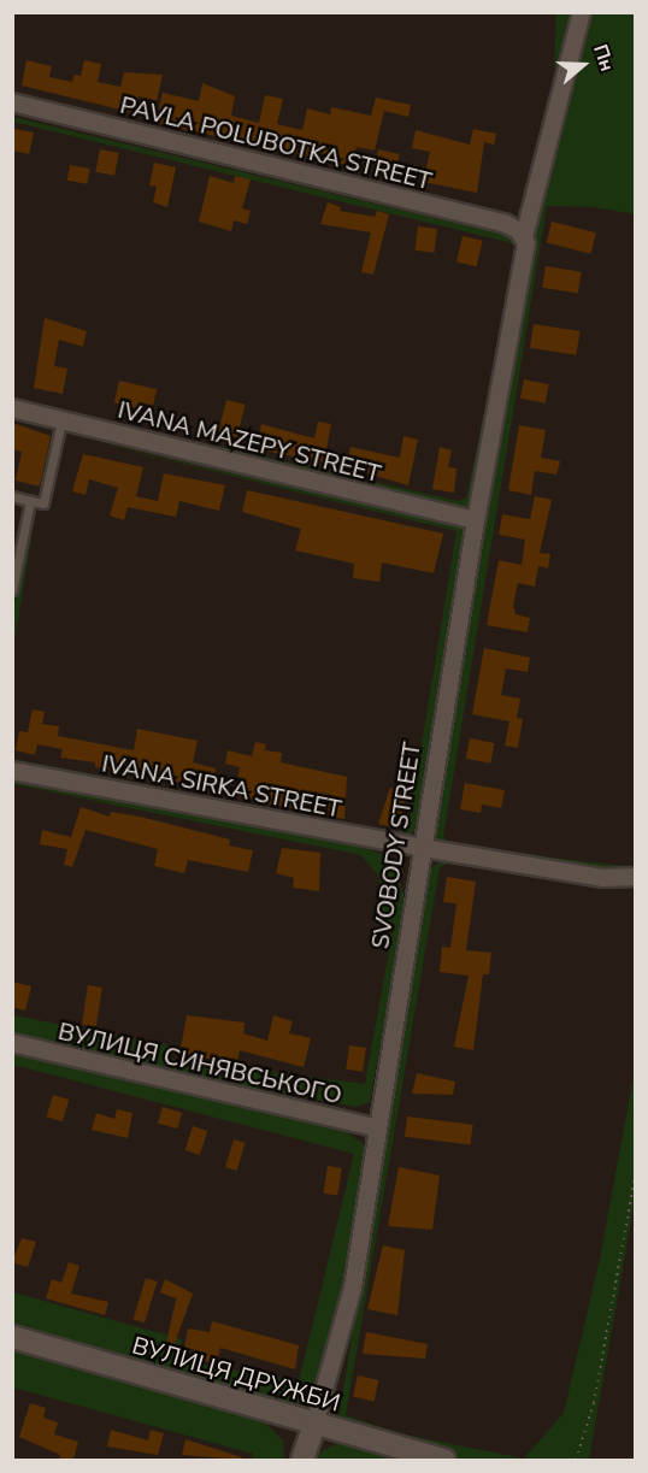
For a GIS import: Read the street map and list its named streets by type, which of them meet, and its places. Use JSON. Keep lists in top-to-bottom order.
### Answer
{
  "streets": {
    "street": [
      "PAVLA POLUBOTKA STREET",
      "IVANA MAZEPY STREET",
      "IVANA SIRKA STREET",
      "SVOBODY STREET",
      "ВУЛИЦЯ СИНЯВСЬКОГО",
      "ВУЛИЦЯ ДРУЖБИ"
    ]
  },
  "crossings": [
    ["PAVLA POLUBOTKA STREET", "SVOBODY STREET"],
    ["IVANA MAZEPY STREET", "SVOBODY STREET"],
    ["IVANA SIRKA STREET", "SVOBODY STREET"],
    ["SVOBODY STREET", "ВУЛИЦЯ СИНЯВСЬКОГО"],
    ["SVOBODY STREET", "ВУЛИЦЯ ДРУЖБИ"]
  ],
  "north": "right"
}
